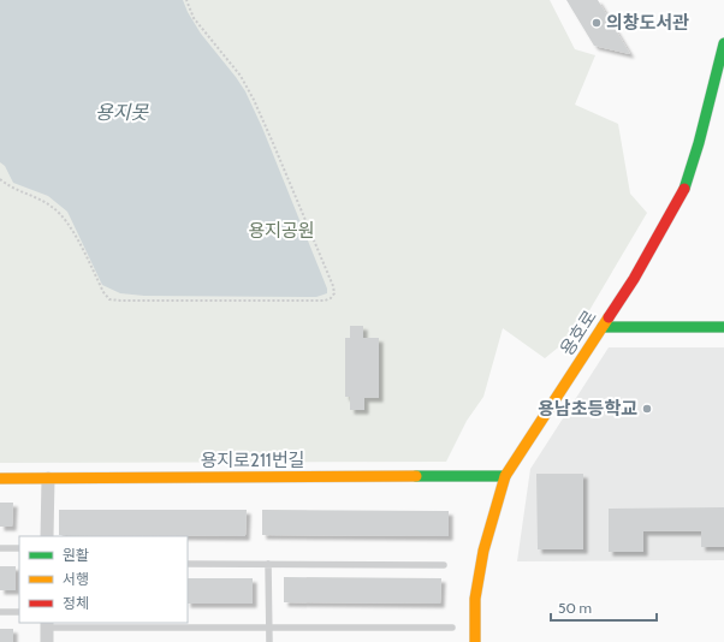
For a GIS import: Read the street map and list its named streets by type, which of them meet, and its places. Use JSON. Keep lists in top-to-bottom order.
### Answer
{
  "streets": {
    "street": ["용호로", "용지로211번길"]
  },
  "crossings": [
    ["용호로", "용지로211번길"]
  ],
  "water": ["용지못"],
  "parks": ["용지공원"],
  "places": ["의창도서관", "용남초등학교"],
  "legend": ["원활", "서행", "정체"],
  "scale_bar": "50 m"
}
